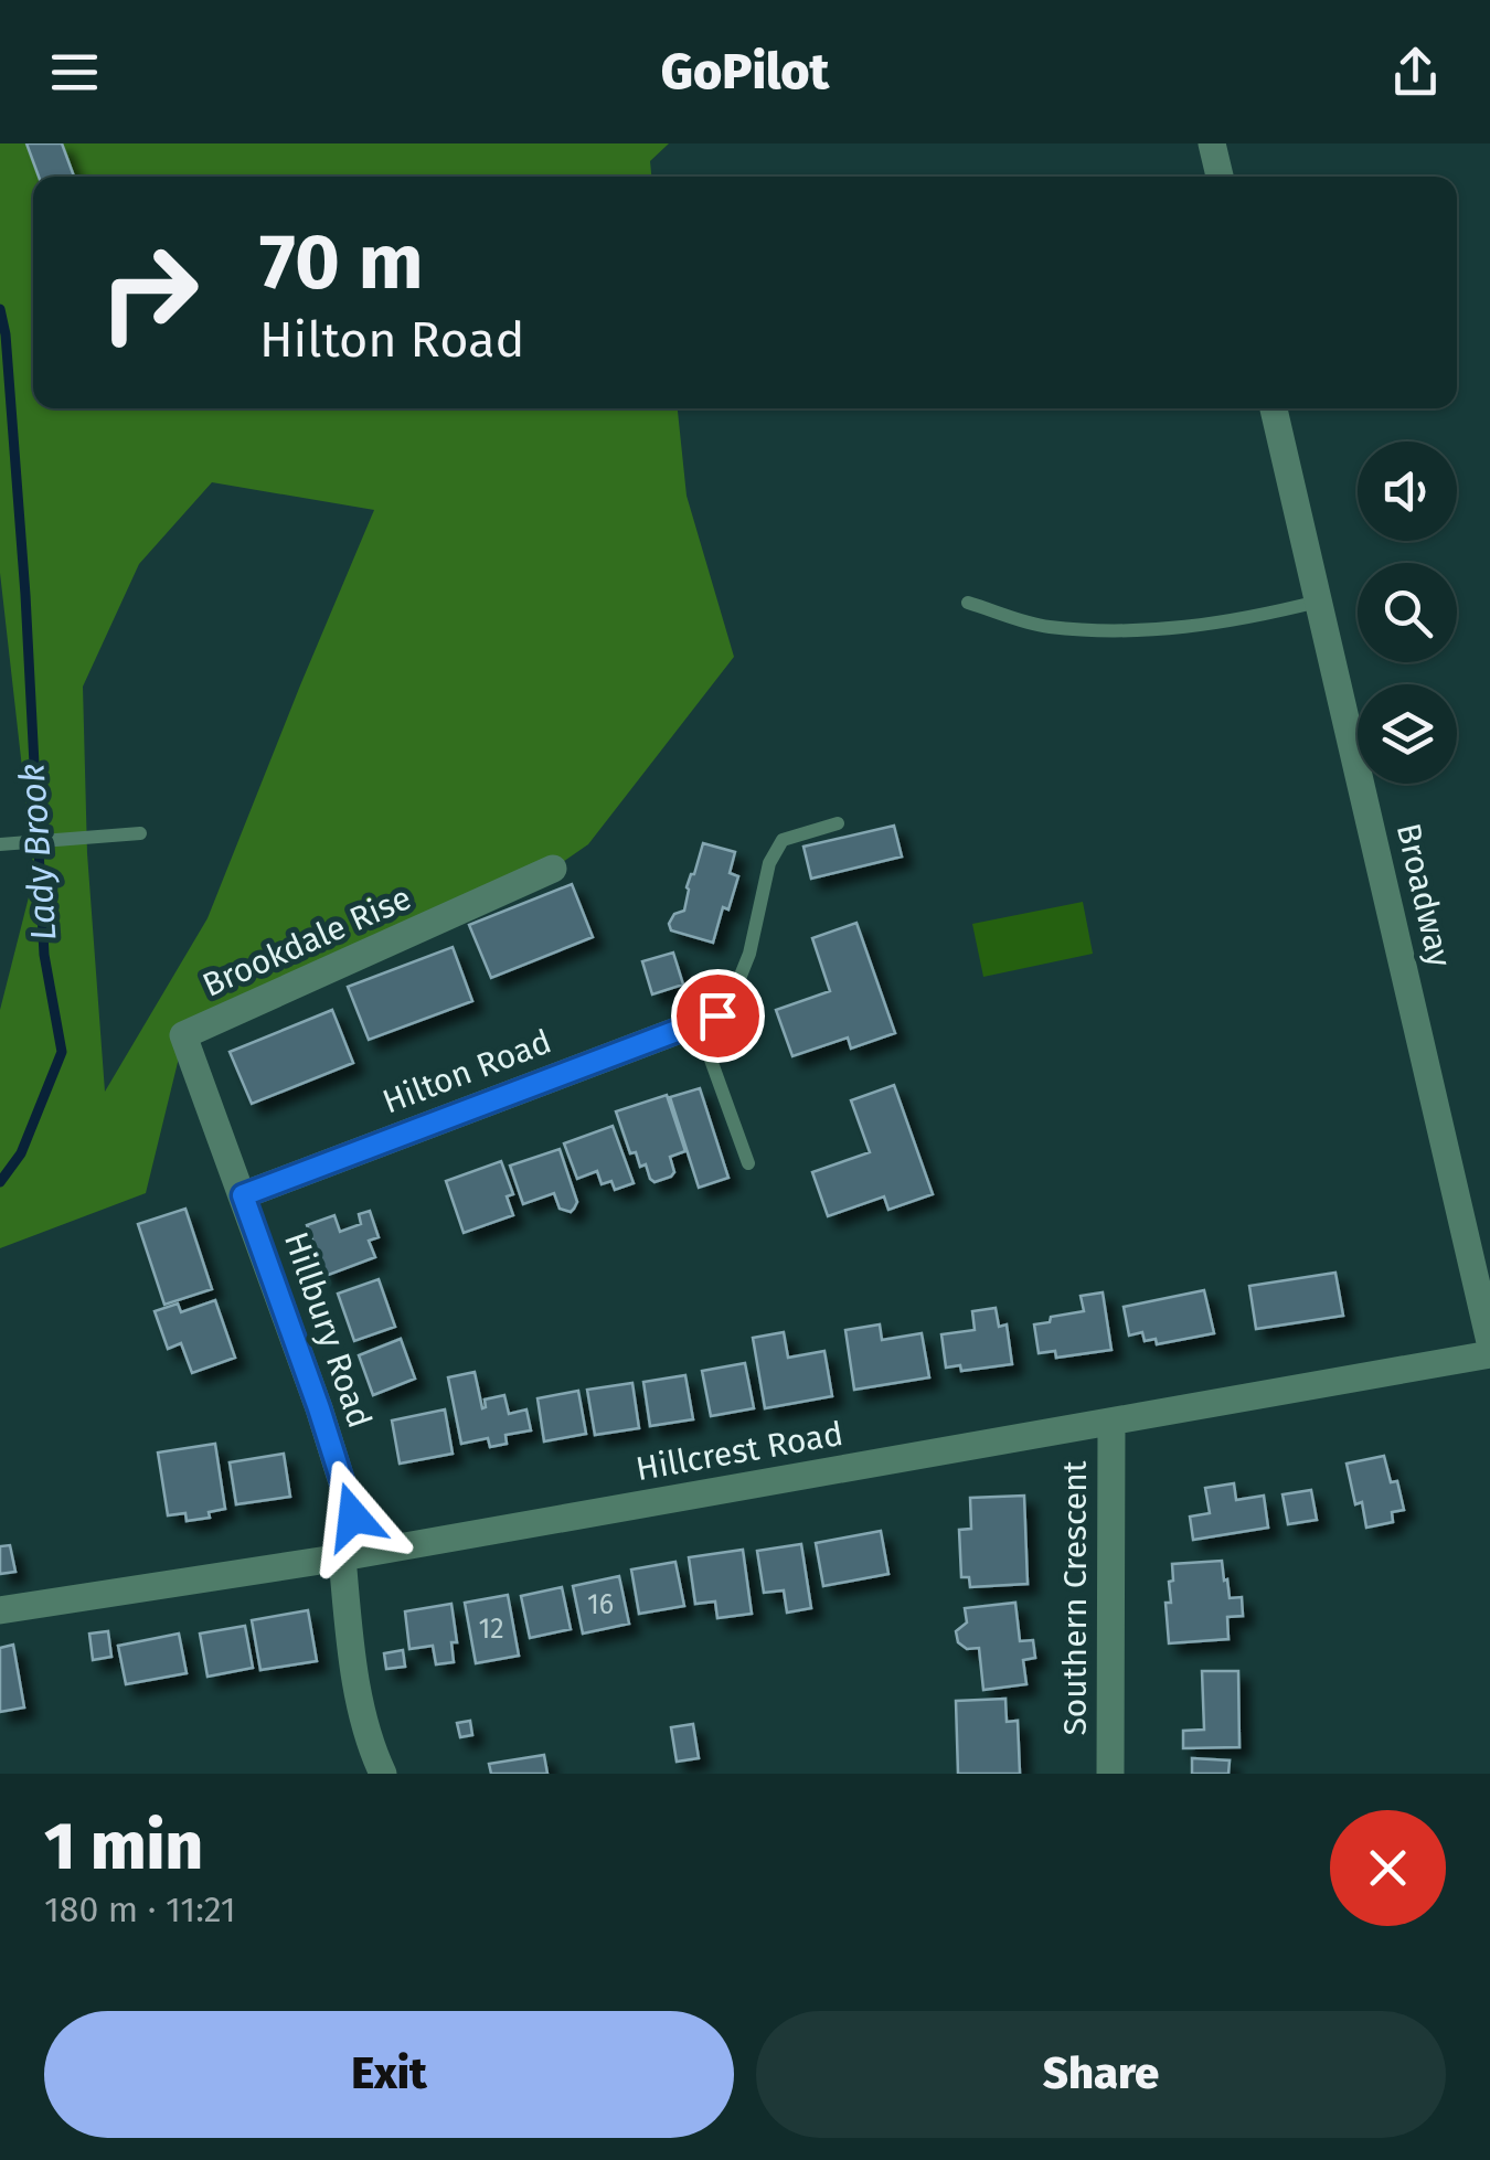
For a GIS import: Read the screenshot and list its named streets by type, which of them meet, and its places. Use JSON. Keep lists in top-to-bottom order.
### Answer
{
  "streets": {
    "street": [
      "Broadway",
      "Brookdale Rise",
      "Hilton Road",
      "Hillbury Road",
      "Hillcrest Road",
      "Southern Crescent"
    ]
  },
  "crossings": [
    ["Brookdale Rise", "Hilton Road"],
    ["Brookdale Rise", "Hillbury Road"],
    ["Hilton Road", "Hillbury Road"],
    ["Hillbury Road", "Hillcrest Road"],
    ["Hillcrest Road", "Southern Crescent"]
  ],
  "water": ["Lady Brook"],
  "house_numbers": ["16", "12"],
  "page": {
    "header": "GoPilot",
    "turn": ["70 m", "Hilton Road"],
    "heading": ["1 min", "180 m · 11:21"],
    "buttons": ["Exit", "Share"]
  }
}
